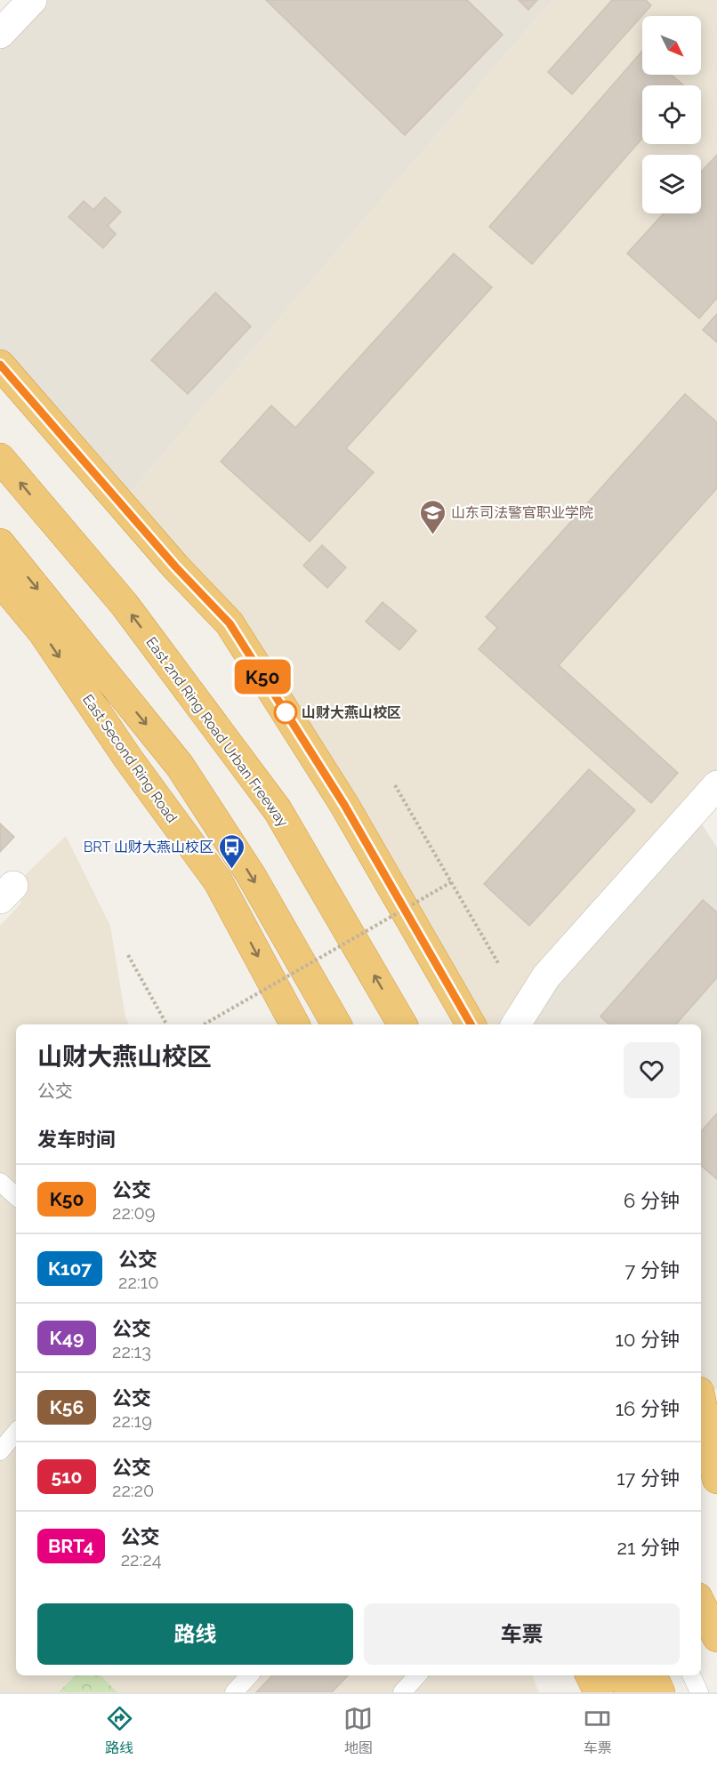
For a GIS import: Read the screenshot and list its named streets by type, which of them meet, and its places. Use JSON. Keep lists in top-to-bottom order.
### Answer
{
  "streets": {
    "highway": ["East 2nd Ring Road Urban Freeway", "East Second Ring Road"]
  },
  "places": {
    "school or university": ["山东司法警官职业学院"],
    "other": ["山财大燕山校区"],
    "bus stop": ["BRT 山财大燕山校区"]
  },
  "lines": ["bus line K50"],
  "north": "bottom right",
  "page": {
    "on_map": "K50",
    "heading": [
      ["山财大燕山校区", "公交"],
      "发车时间"
    ],
    "list": [
      {
        "mark": "K50",
        "name": "公交",
        "note": "22:09",
        "value": "6 分钟"
      },
      {
        "mark": "K107",
        "name": "公交",
        "note": "22:10",
        "value": "7 分钟"
      },
      {
        "mark": "K49",
        "name": "公交",
        "note": "22:13",
        "value": "10 分钟"
      },
      {
        "mark": "K56",
        "name": "公交",
        "note": "22:19",
        "value": "16 分钟"
      },
      {
        "mark": "510",
        "name": "公交",
        "note": "22:20",
        "value": "17 分钟"
      },
      {
        "mark": "BRT4",
        "name": "公交",
        "note": "22:24",
        "value": "21 分钟"
      }
    ],
    "buttons": ["路线", "车票"],
    "tabs": ["路线", "地图", "车票"]
  }
}
